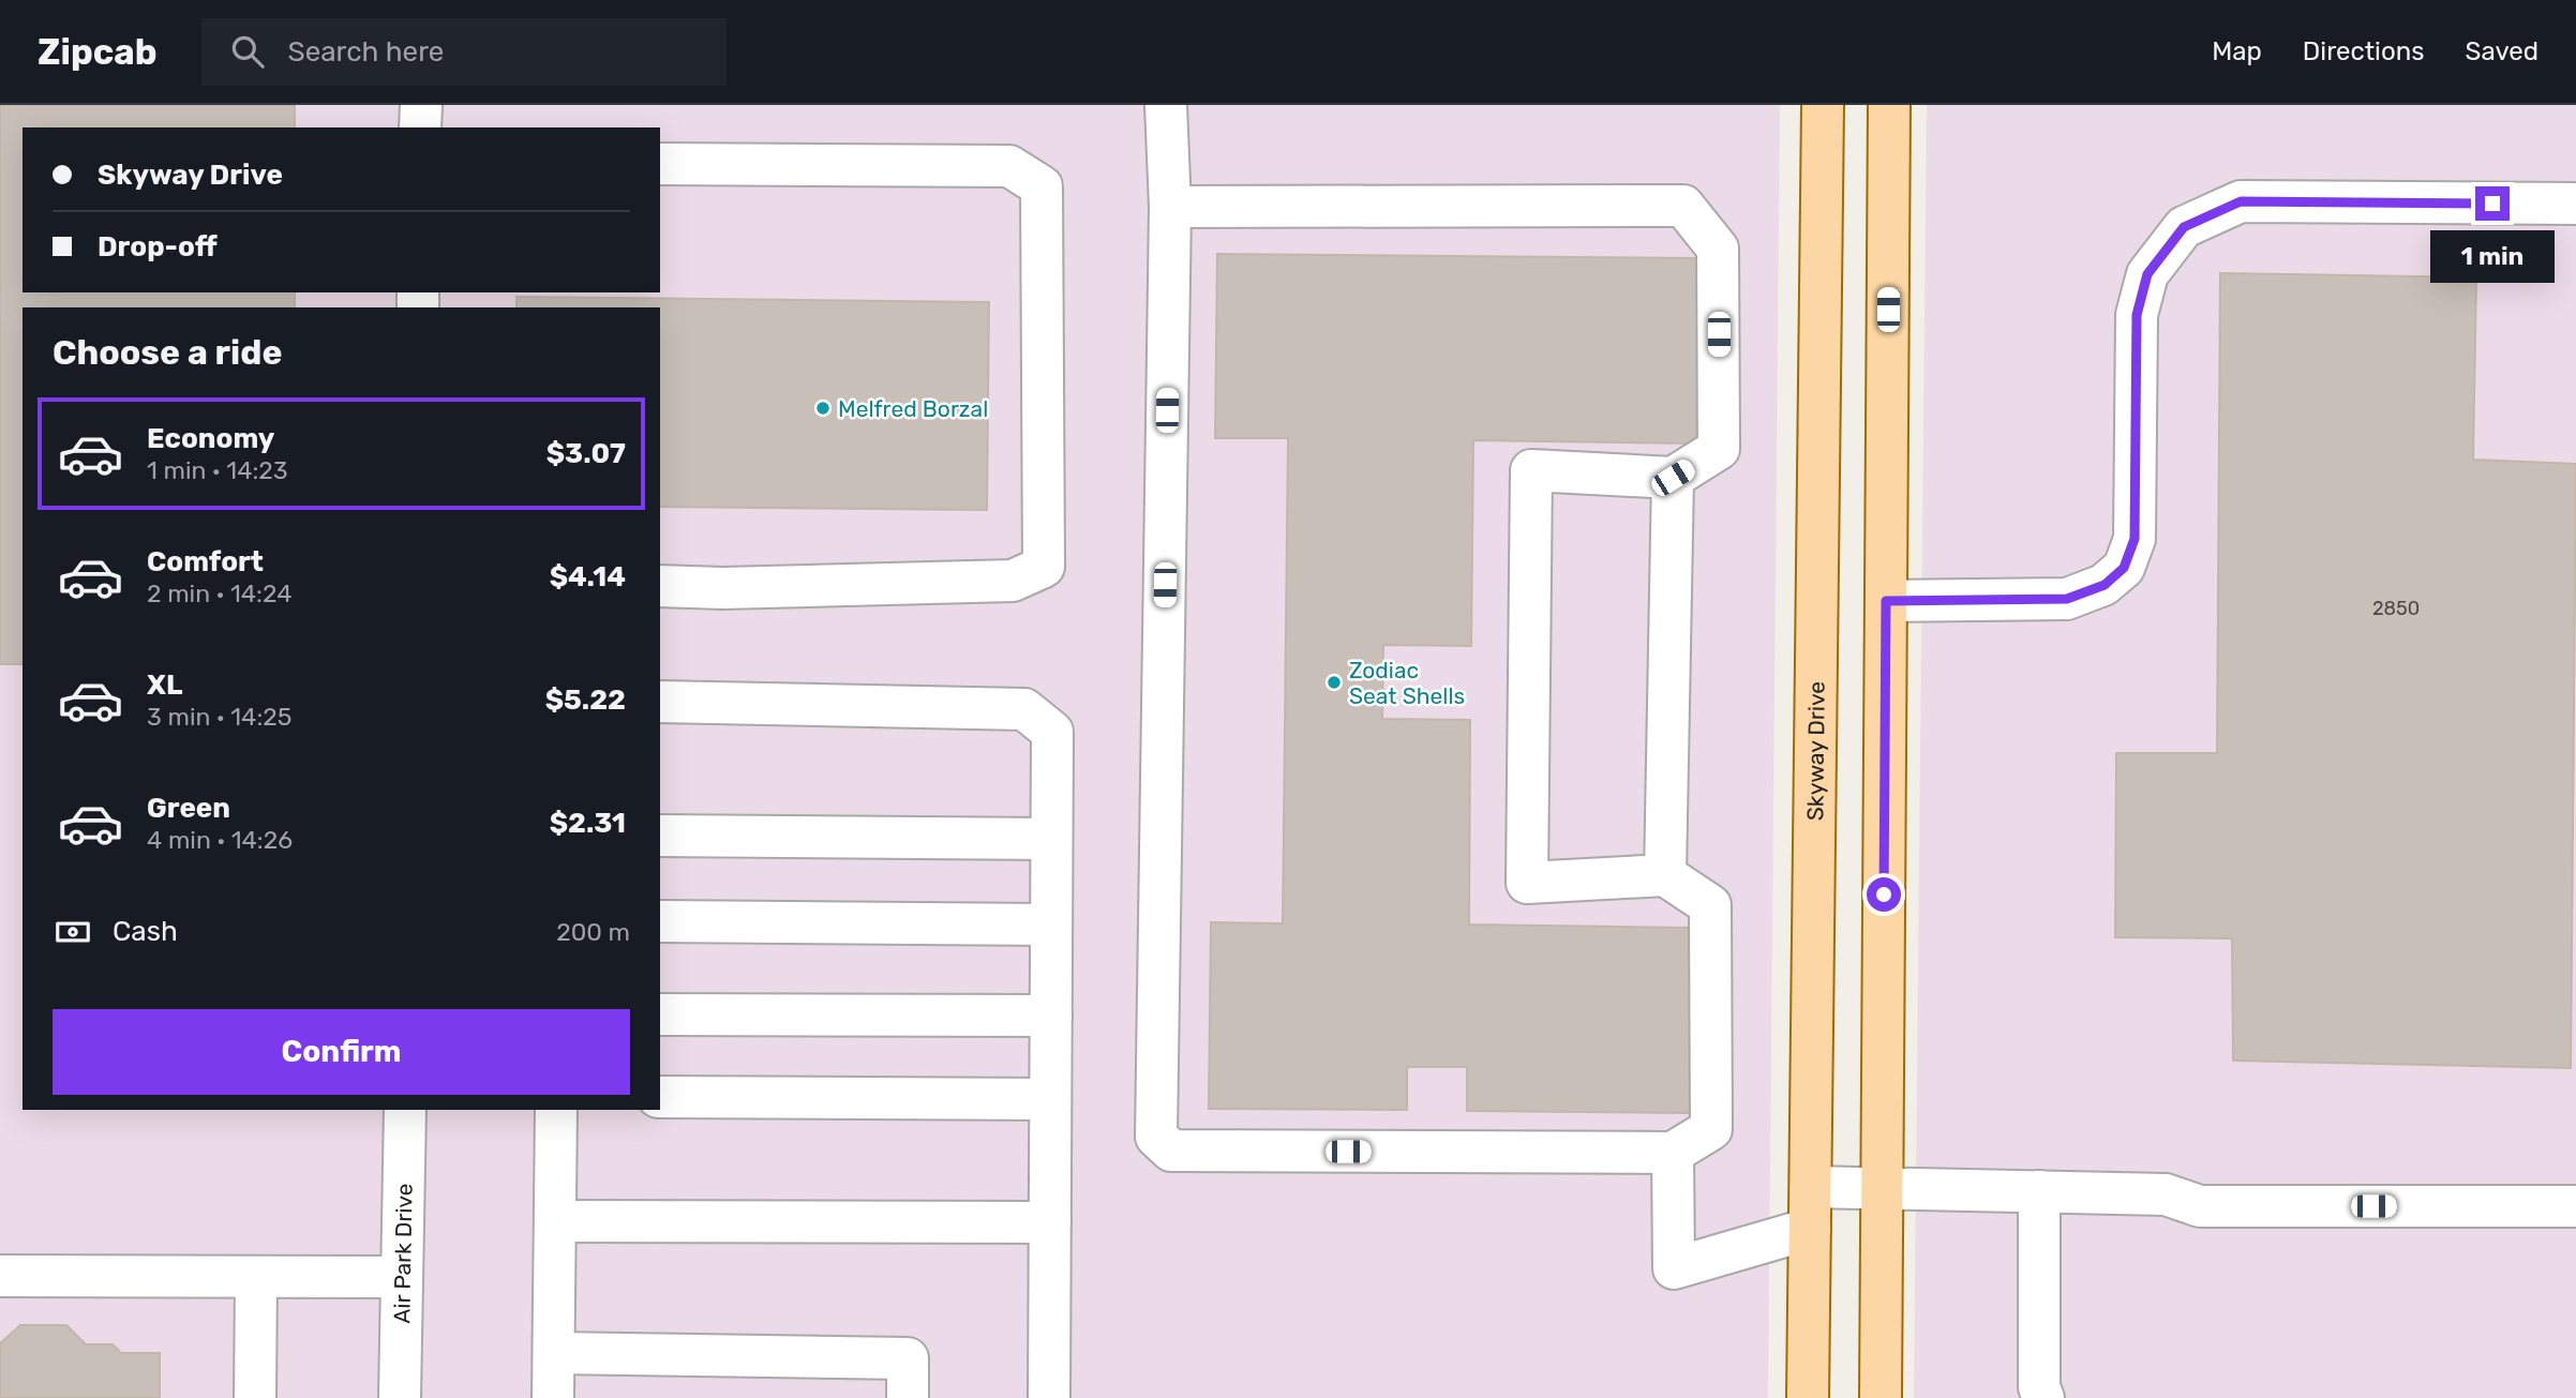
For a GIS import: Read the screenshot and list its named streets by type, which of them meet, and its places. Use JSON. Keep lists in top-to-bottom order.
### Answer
{
  "streets": {
    "main road": ["Skyway Drive"],
    "street": ["Air Park Drive"]
  },
  "places": ["Melfred Borzal", "Zodiac Seat Shells"],
  "house_numbers": ["2850"],
  "page": {
    "header": "Zipcab",
    "search": "Search here",
    "nav": ["Map", "Directions", "Saved"],
    "banner": ["Skyway Drive", "Drop-off"],
    "bubble": "1 min",
    "heading": "Choose a ride",
    "list": [
      {
        "name": "Economy",
        "note": "1 min · 14:23",
        "value": "$3.07"
      },
      {
        "name": "Comfort",
        "note": "2 min · 14:24",
        "value": "$4.14"
      },
      {
        "name": "XL",
        "note": "3 min · 14:25",
        "value": "$5.22"
      },
      {
        "name": "Green",
        "note": "4 min · 14:26",
        "value": "$2.31"
      }
    ],
    "pay": ["Cash", "200 m"],
    "buttons": "Confirm"
  }
}
